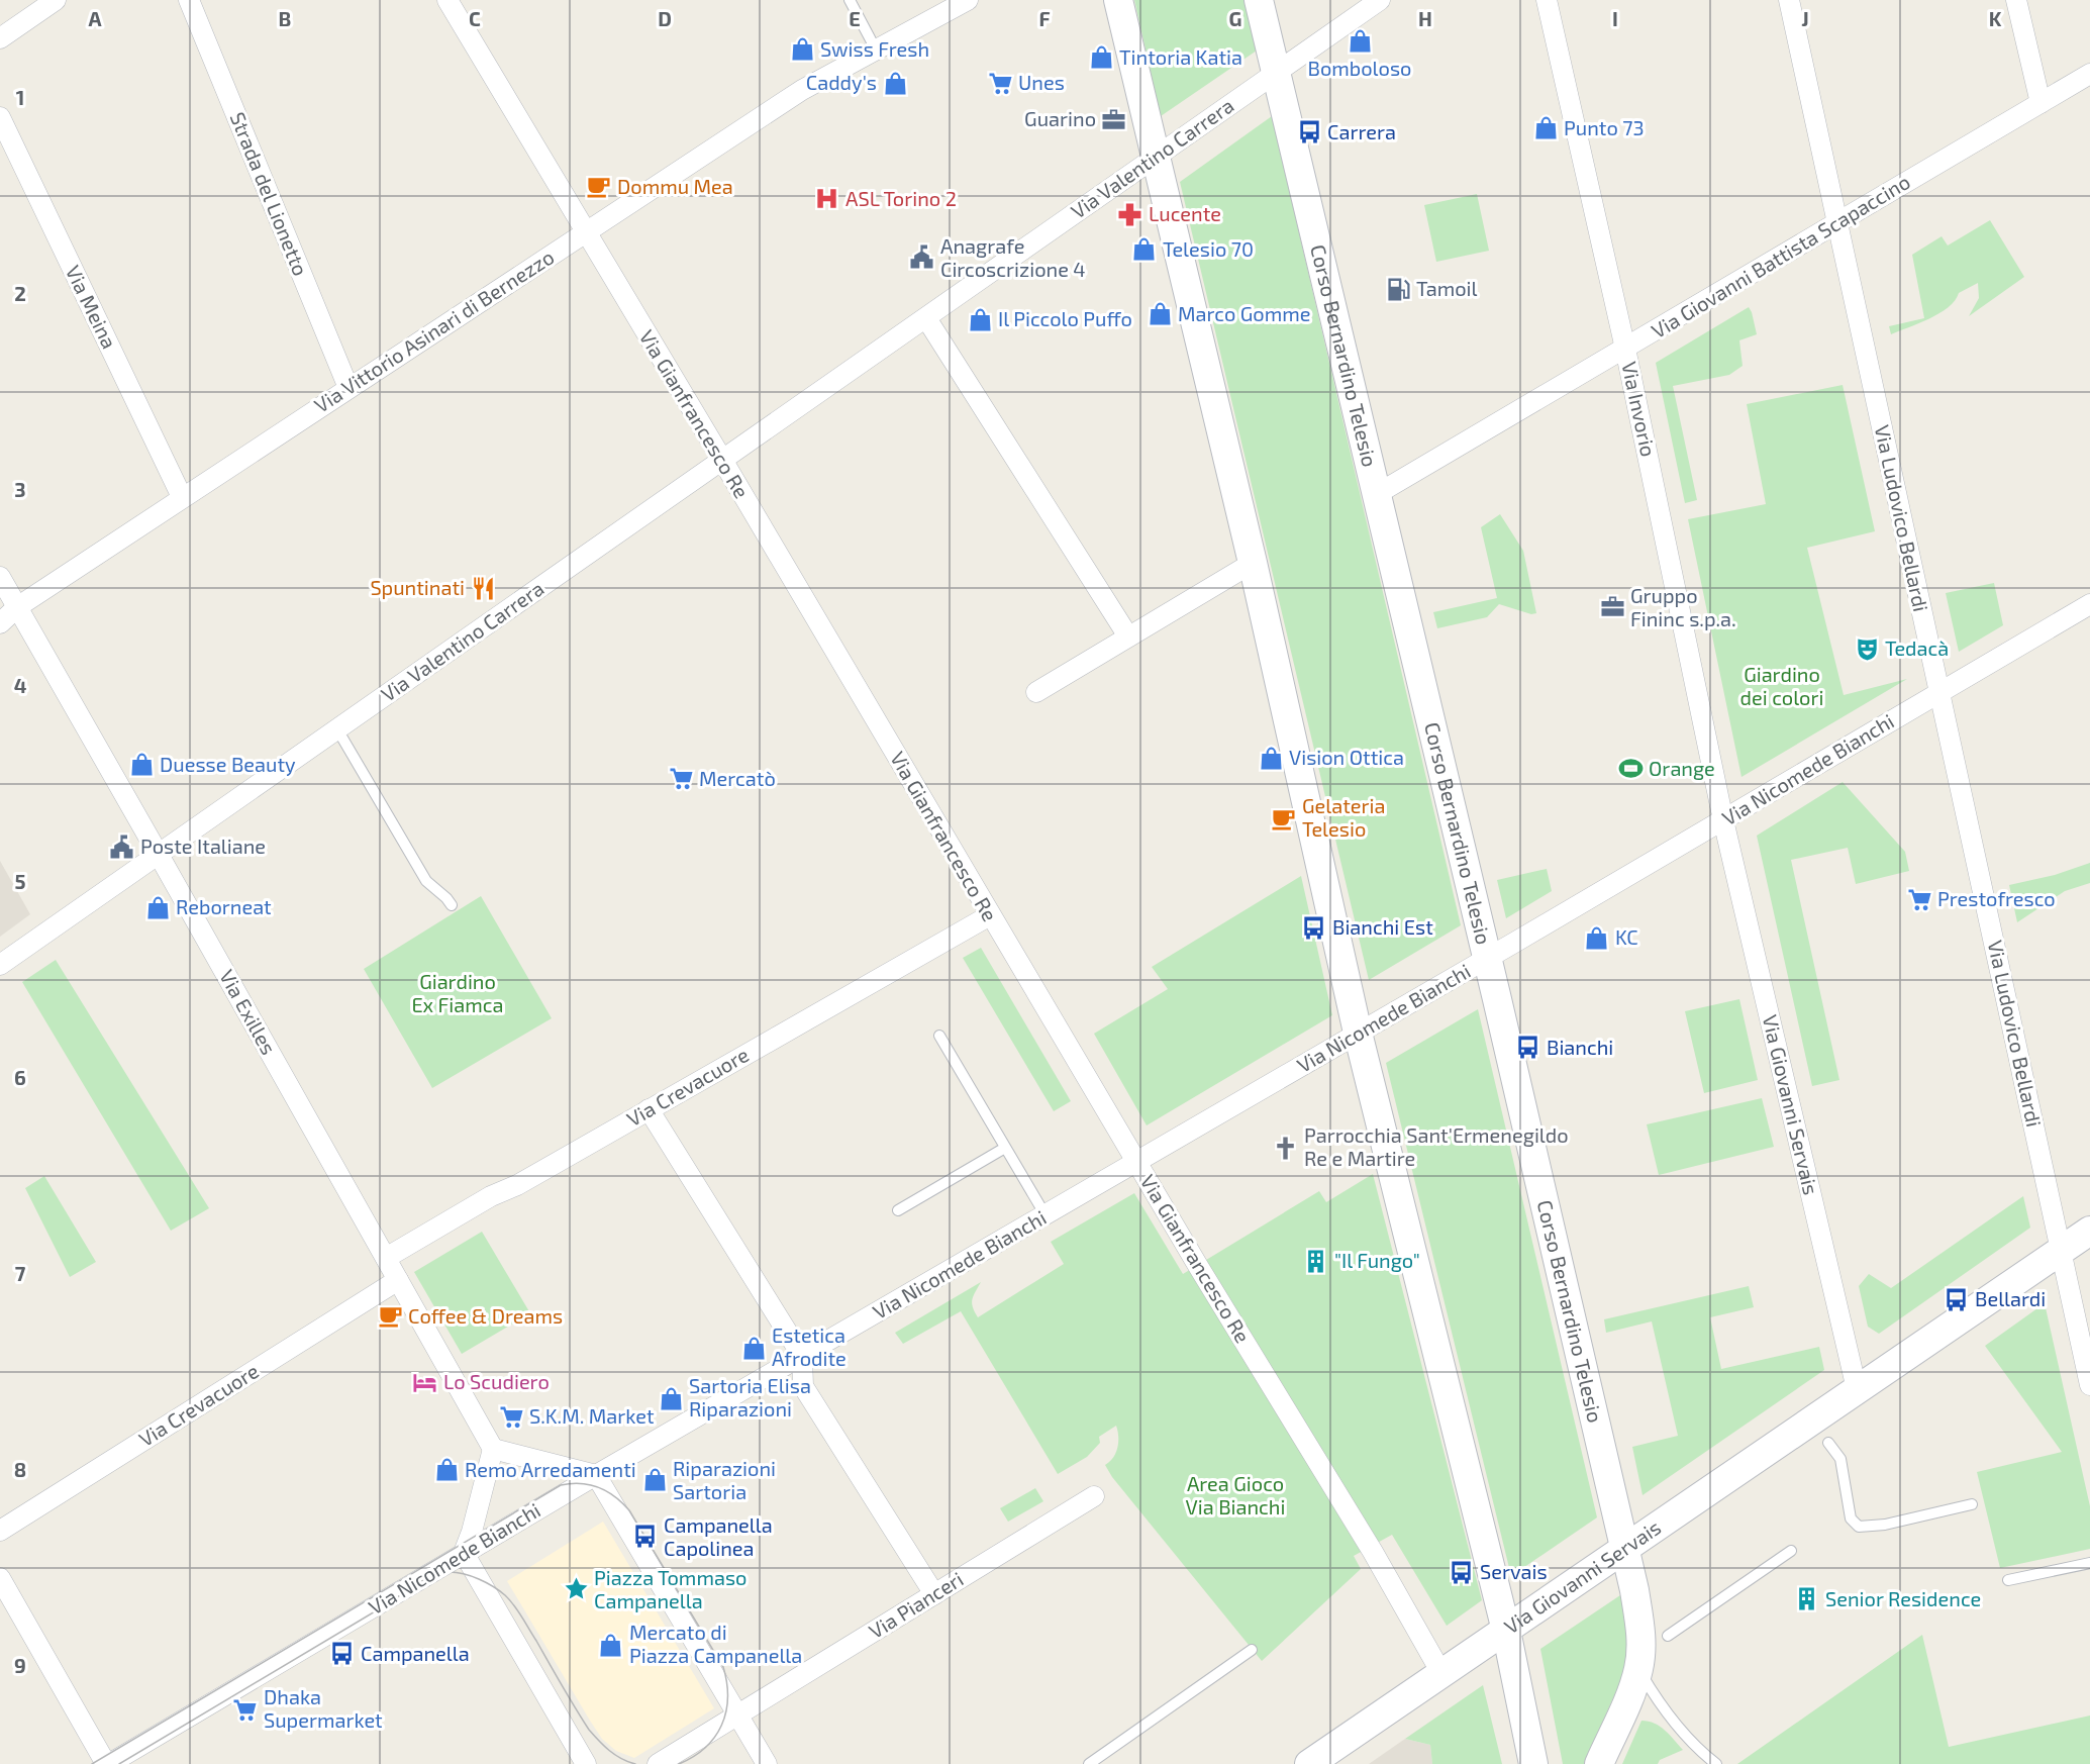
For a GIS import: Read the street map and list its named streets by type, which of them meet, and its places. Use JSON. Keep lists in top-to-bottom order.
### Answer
{
  "streets": {
    "street": [
      "Via Valentino Carrera",
      "Strada del Lionetto",
      "Via Giovanni Battista Scapaccino",
      "Via Meina",
      "Via Vittorio Asinari di Bernezzo",
      "Corso Bernardino Telesio",
      "Via Invorio",
      "Via Gianfrancesco Re",
      "Via Ludovico Bellardi",
      "Via Nicomede Bianchi",
      "Via Exilles",
      "Via Crevacuore",
      "Via Giovanni Servais",
      "Via Pianceri"
    ]
  },
  "crossings": [
    ["Via Valentino Carrera", "Corso Bernardino Telesio"],
    ["Via Valentino Carrera", "Via Gianfrancesco Re"],
    ["Via Valentino Carrera", "Via Exilles"],
    ["Strada del Lionetto", "Via Vittorio Asinari di Bernezzo"],
    ["Via Giovanni Battista Scapaccino", "Corso Bernardino Telesio"],
    ["Via Giovanni Battista Scapaccino", "Via Invorio"],
    ["Via Giovanni Battista Scapaccino", "Via Ludovico Bellardi"],
    ["Via Meina", "Via Vittorio Asinari di Bernezzo"],
    ["Via Vittorio Asinari di Bernezzo", "Via Gianfrancesco Re"],
    ["Via Vittorio Asinari di Bernezzo", "Via Exilles"],
    ["Corso Bernardino Telesio", "Via Nicomede Bianchi"],
    ["Corso Bernardino Telesio", "Via Giovanni Servais"],
    ["Via Invorio", "Via Nicomede Bianchi"],
    ["Via Invorio", "Via Giovanni Servais"],
    ["Via Gianfrancesco Re", "Via Nicomede Bianchi"],
    ["Via Gianfrancesco Re", "Via Crevacuore"],
    ["Via Gianfrancesco Re", "Via Giovanni Servais"],
    ["Via Ludovico Bellardi", "Via Nicomede Bianchi"],
    ["Via Ludovico Bellardi", "Via Giovanni Servais"],
    ["Via Nicomede Bianchi", "Via Giovanni Servais"],
    ["Via Exilles", "Via Crevacuore"]
  ],
  "parks": ["Giardino dei colori", "Giardino Ex Fiamca", "Area Gioco Via Bianchi"],
  "places": {
    "shop": [
      "Bomboloso",
      "Swiss Fresh",
      "Tintoria Katia",
      "Caddy's",
      "Punto 73",
      "Telesio 70",
      "Marco Gomme",
      "Il Piccolo Puffo",
      "Vision Ottica",
      "Duesse Beauty",
      "Reborneat",
      "KC",
      "Estetica Afrodite",
      "Sartoria Elisa Riparazioni",
      "Remo Arredamenti",
      "Riparazioni Sartoria",
      "Mercato di Piazza Campanella"
    ],
    "supermarket": [
      "Unes",
      "Mercatò",
      "Prestofresco",
      "S.K.M. Market",
      "Dhaka Supermarket"
    ],
    "office": ["Guarino", "Gruppo Fininc s.p.a."],
    "bus stop": [
      "Carrera",
      "Bianchi Est",
      "Bianchi",
      "Bellardi",
      "Campanella Capolinea",
      "Servais",
      "Campanella"
    ],
    "cafe": ["Dommu Mea", "Gelateria Telesio", "Coffee & Dreams"],
    "hospital": ["ASL Torino 2"],
    "pharmacy": ["Lucente"],
    "public building": ["Anagrafe Circoscrizione 4", "Poste Italiane"],
    "fuel station": ["Tamoil"],
    "restaurant": ["Spuntinati"],
    "theatre": ["Tedacà"],
    "sports": ["Orange"],
    "church": ["Parrocchia Sant'Ermenegildo Re e Martire"],
    "building": ["\"Il Fungo\"", "Senior Residence"],
    "hotel": ["Lo Scudiero"],
    "place": ["Piazza Tommaso Campanella"]
  },
  "grid": {
    "columns": [
      "A",
      "B",
      "C",
      "D",
      "E",
      "F",
      "G",
      "H",
      "I",
      "J",
      "K"
    ],
    "rows": [
      "1",
      "2",
      "3",
      "4",
      "5",
      "6",
      "7",
      "8",
      "9"
    ]
  }
}
